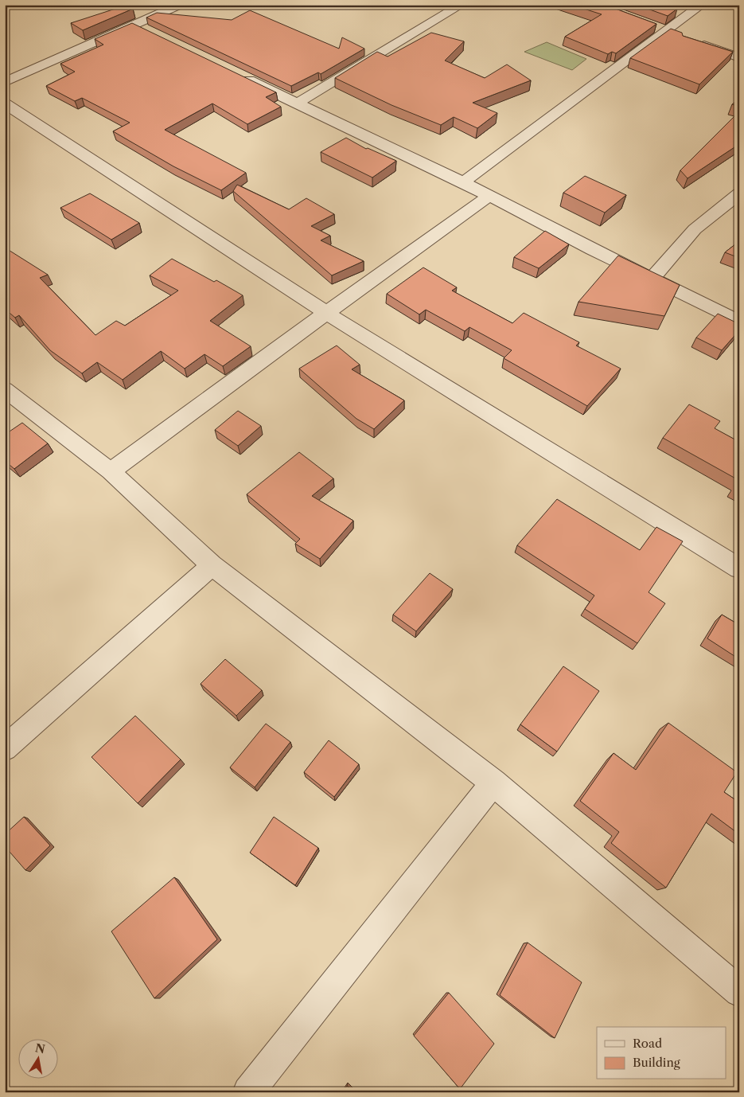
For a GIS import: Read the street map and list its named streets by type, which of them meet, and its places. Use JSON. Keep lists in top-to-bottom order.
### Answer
{
  "legend": ["Road", "Building"],
  "north": "top"
}
